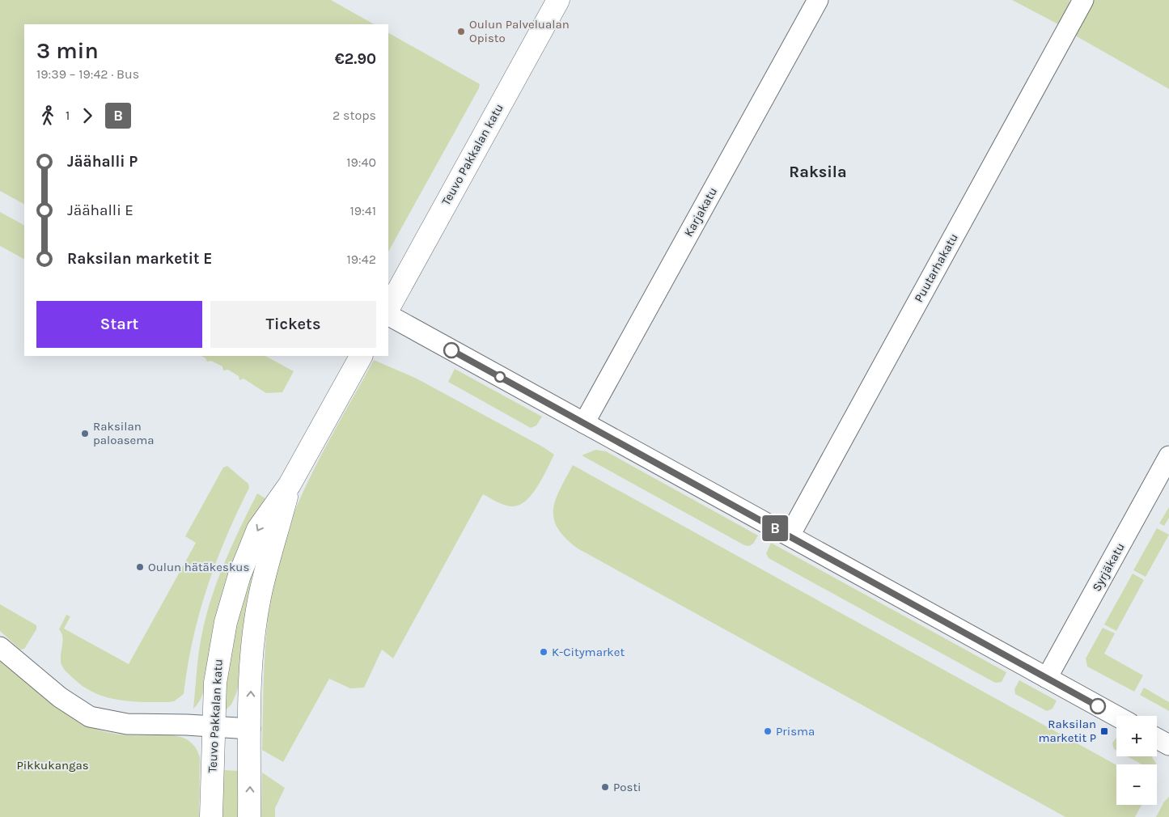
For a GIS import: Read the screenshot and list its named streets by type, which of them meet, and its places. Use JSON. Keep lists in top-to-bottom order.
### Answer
{
  "streets": {
    "street": [
      "Teuvo Pakkalan katu",
      "Karjakatu",
      "Puutarhakatu",
      "Syrjäkatu"
    ]
  },
  "districts": ["Raksila"],
  "parks": ["Pikkukangas"],
  "places": {
    "other": [
      "Oulun Palvelualan Opisto",
      "Raksilan paloasema",
      "Oulun hätäkeskus",
      "K-Citymarket",
      "Prisma",
      "Posti"
    ],
    "transit": ["Raksilan marketit P"]
  },
  "lines": ["bus line B"],
  "page": {
    "on_map": "B",
    "heading": ["3 min", "19:39 – 19:42 · Bus", "€2.90"],
    "legs": ["1", "B", "2 stops"],
    "list": [
      {
        "name": "Jäähalli P",
        "value": "19:40"
      },
      {
        "name": "Jäähalli E",
        "value": "19:41"
      },
      {
        "name": "Raksilan marketit E",
        "value": "19:42"
      }
    ],
    "buttons": ["Start", "Tickets"],
    "map_buttons": ["+", "−"]
  }
}
